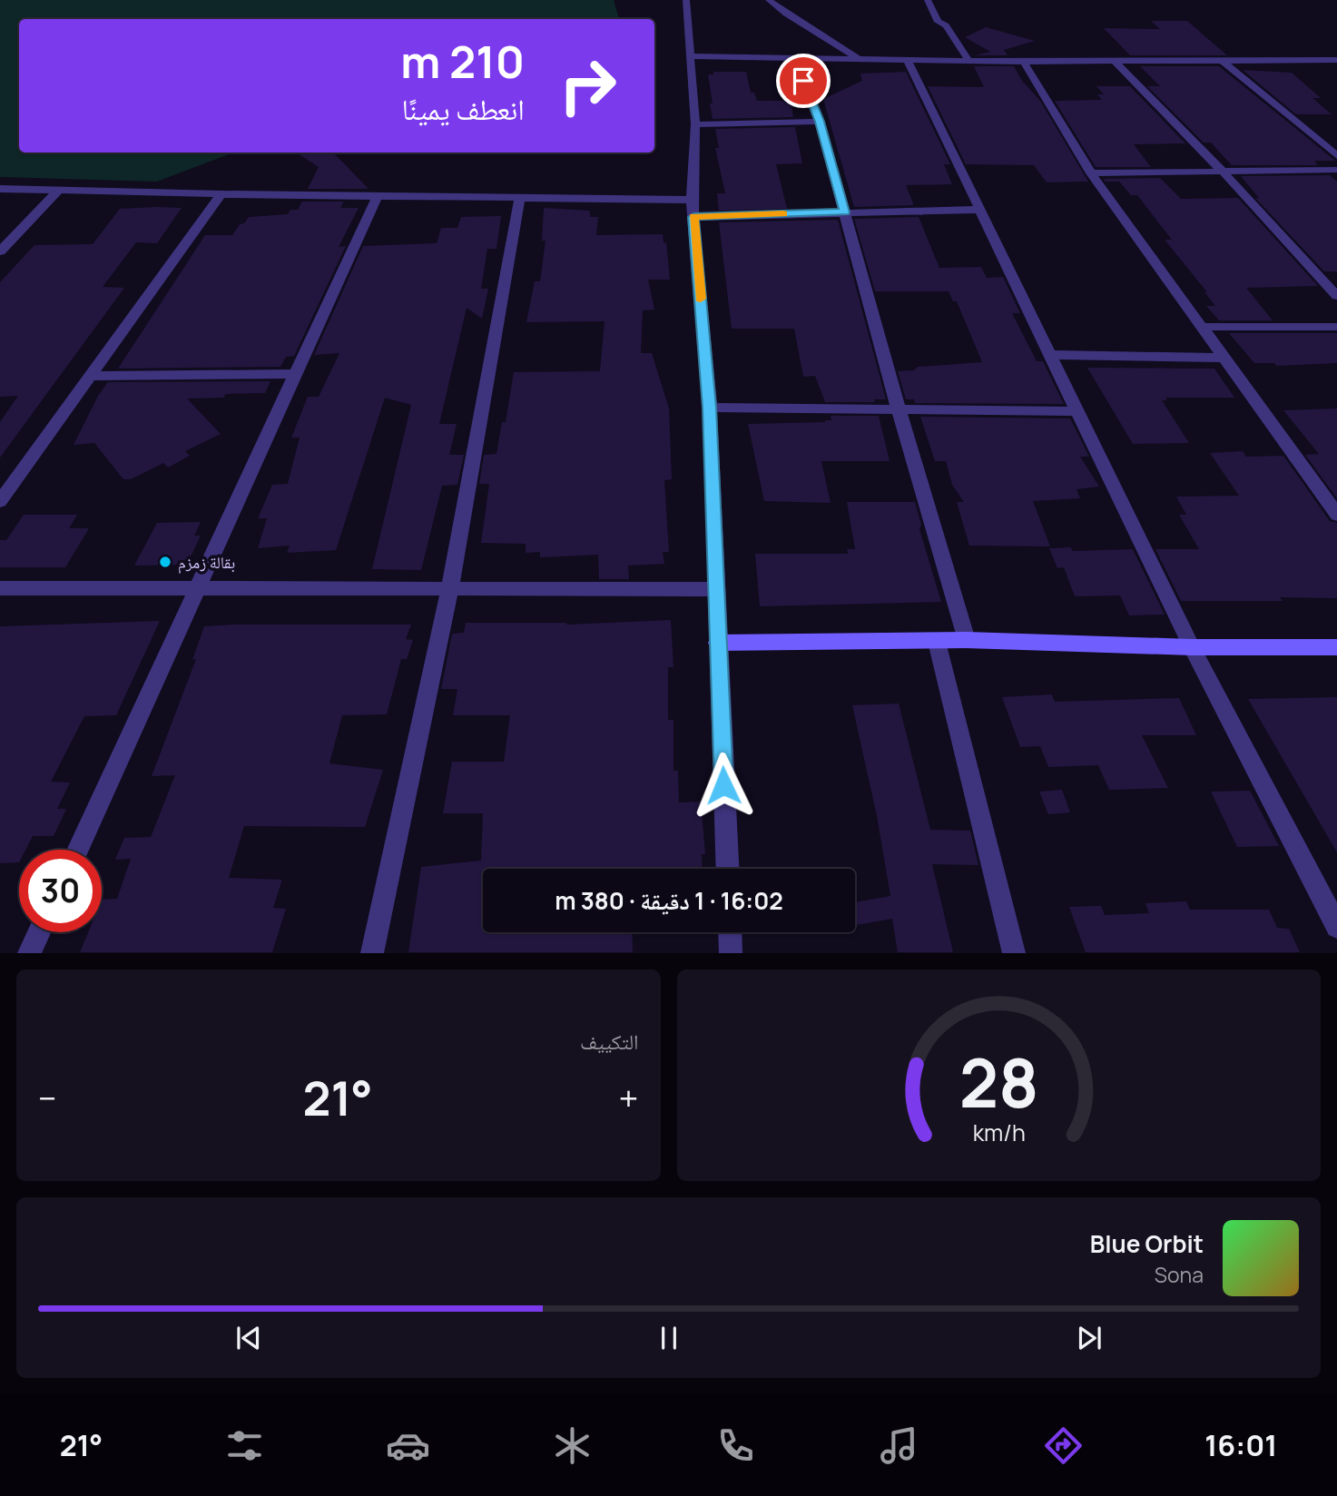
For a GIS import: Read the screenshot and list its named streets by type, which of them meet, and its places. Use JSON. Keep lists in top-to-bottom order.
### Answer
{
  "places": ["بقالة زمزم"],
  "page": {
    "turn": ["210 m", "انعطف يمينًا"],
    "limit": "30",
    "trip": "16:02 · 1 دقيقة · 380 m",
    "tile": "التكييف",
    "heat": ["−", "21°", "+"],
    "song": ["Blue Orbit", "Sona"],
    "tabs": ["16:01", "21°"],
    "gauge": ["28", "km/h"]
  }
}
